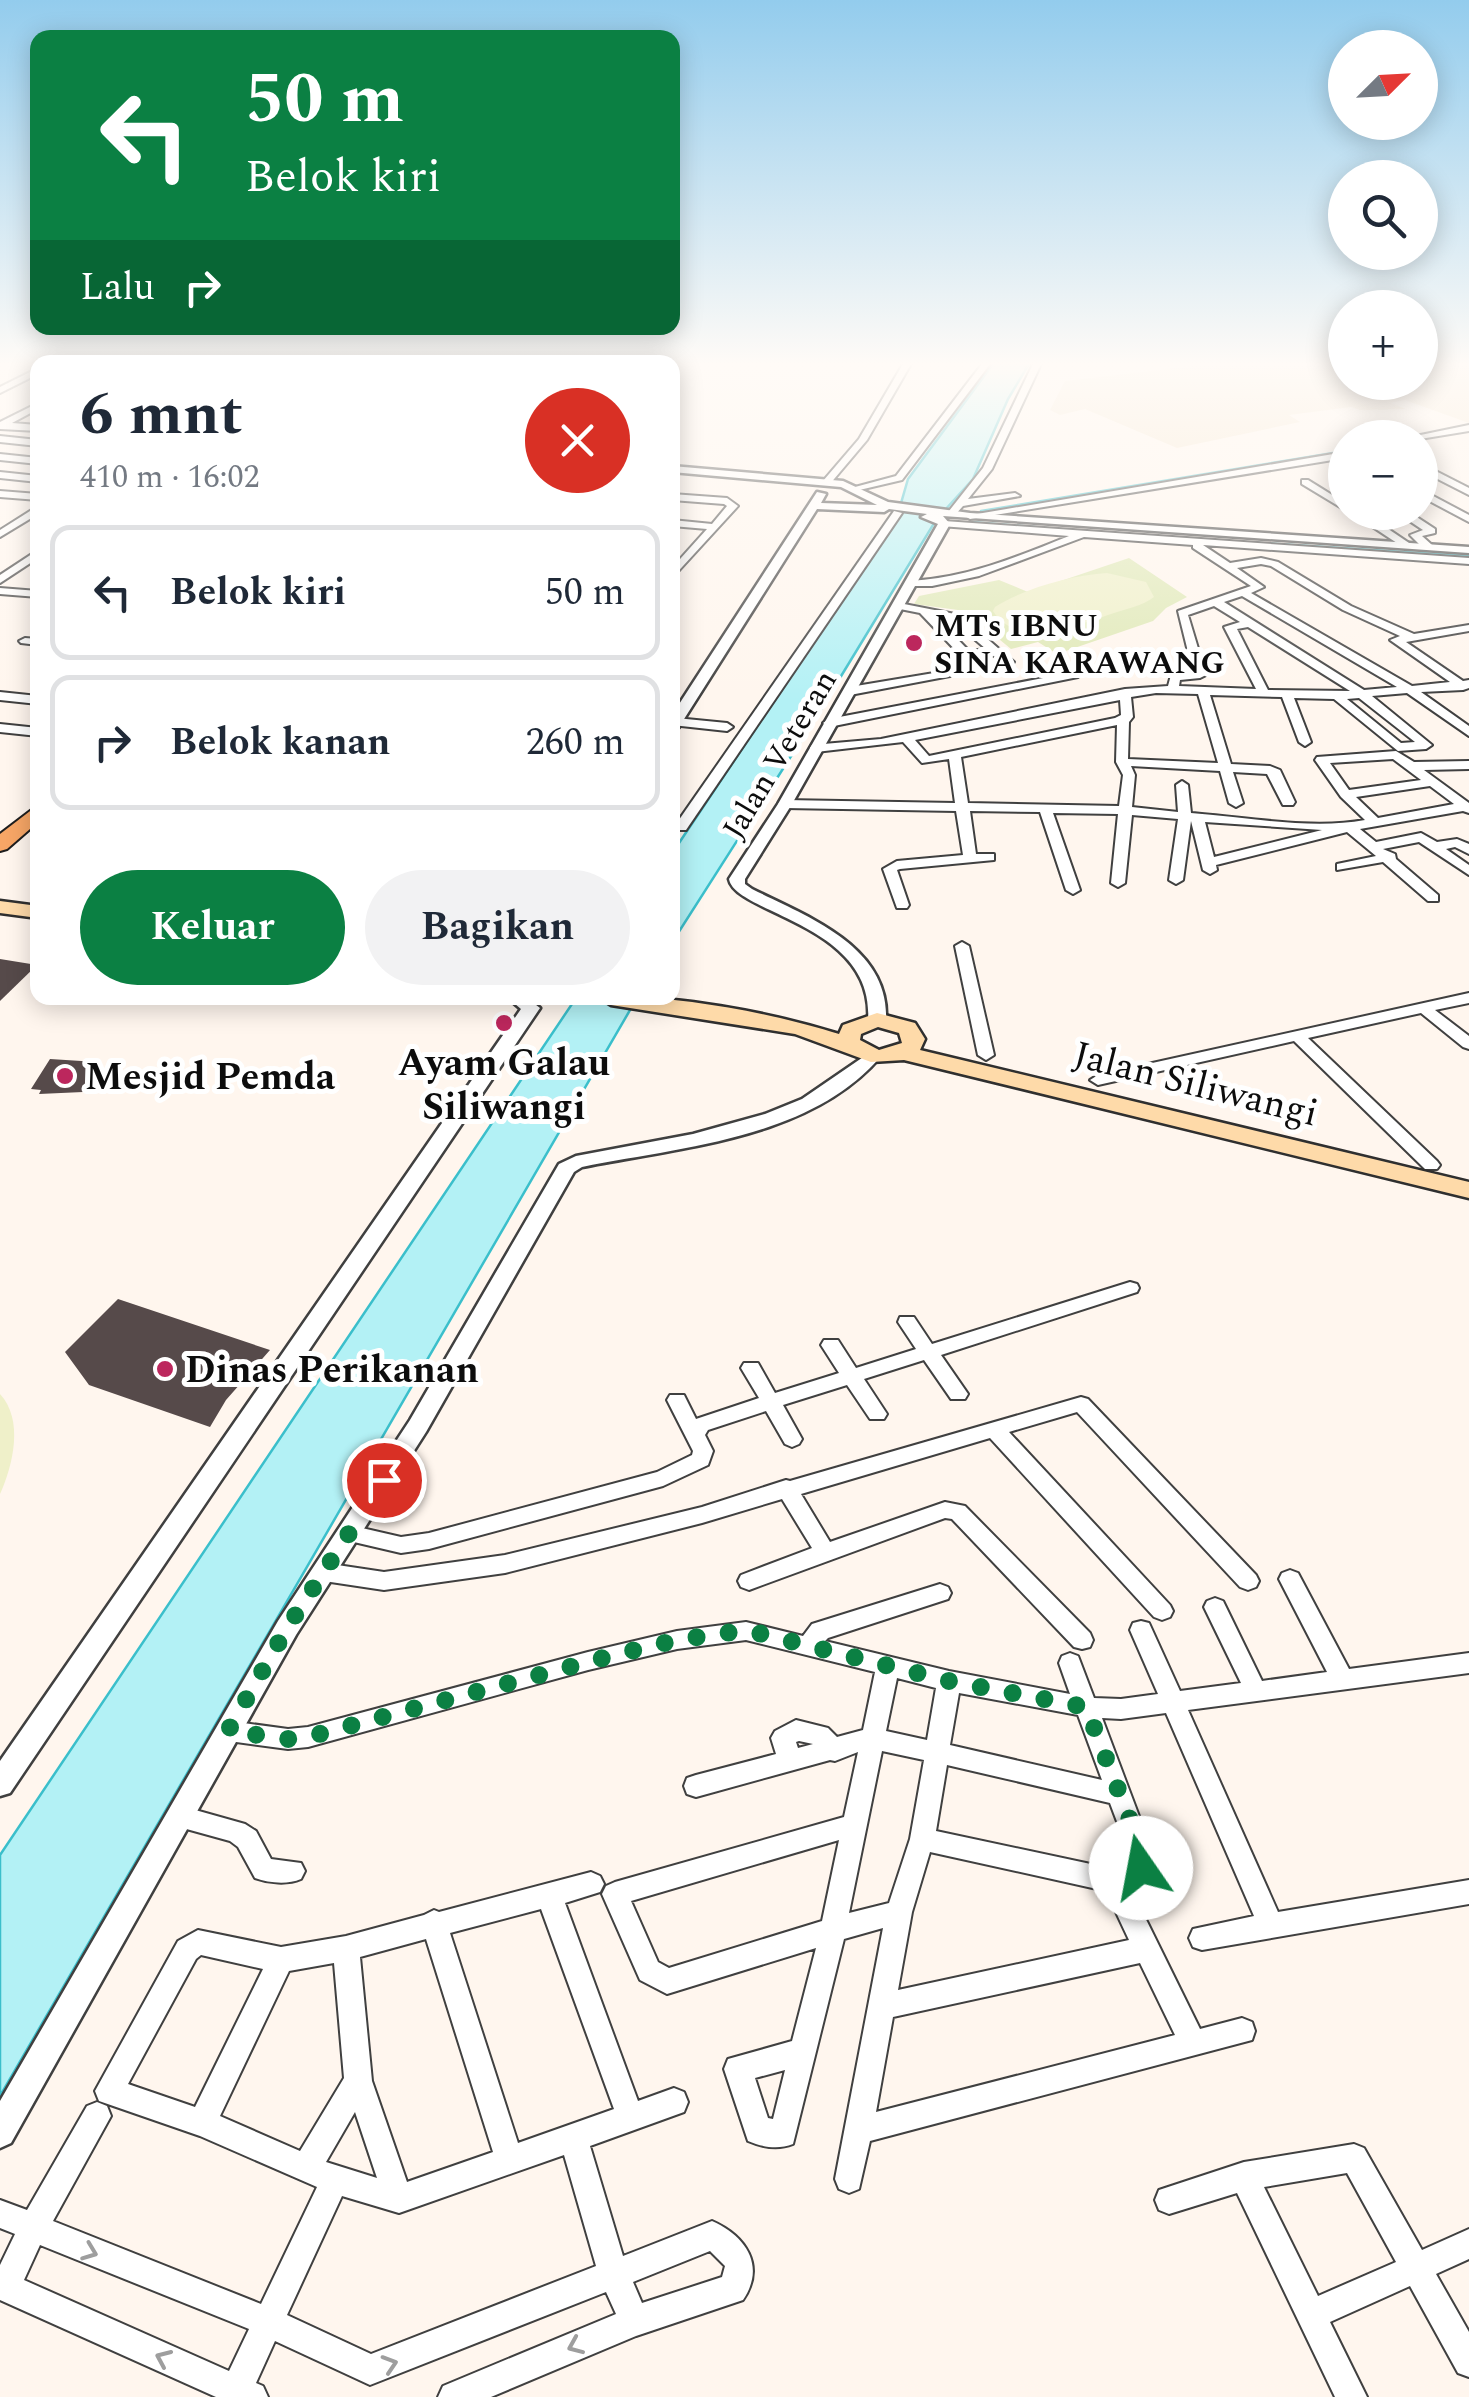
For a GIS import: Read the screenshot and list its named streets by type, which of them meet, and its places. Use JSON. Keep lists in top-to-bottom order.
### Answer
{
  "streets": {
    "main road": ["Jalan Siliwangi"],
    "street": ["Jalan Veteran"]
  },
  "places": [
    "MTs IBNU SINA KARAWANG",
    "Ayam Galau Siliwangi",
    "Mesjid Pemda",
    "Dinas Perikanan"
  ],
  "north": "top right",
  "page": {
    "map_buttons": ["+", "−"],
    "turn": ["50 m", "Belok kiri"],
    "then": "Lalu",
    "heading": ["6 mnt", "410 m · 16:02"],
    "list": [
      {
        "name": "Belok kiri",
        "value": "50 m"
      },
      {
        "name": "Belok kanan",
        "value": "260 m"
      }
    ],
    "buttons": ["Keluar", "Bagikan"]
  }
}
